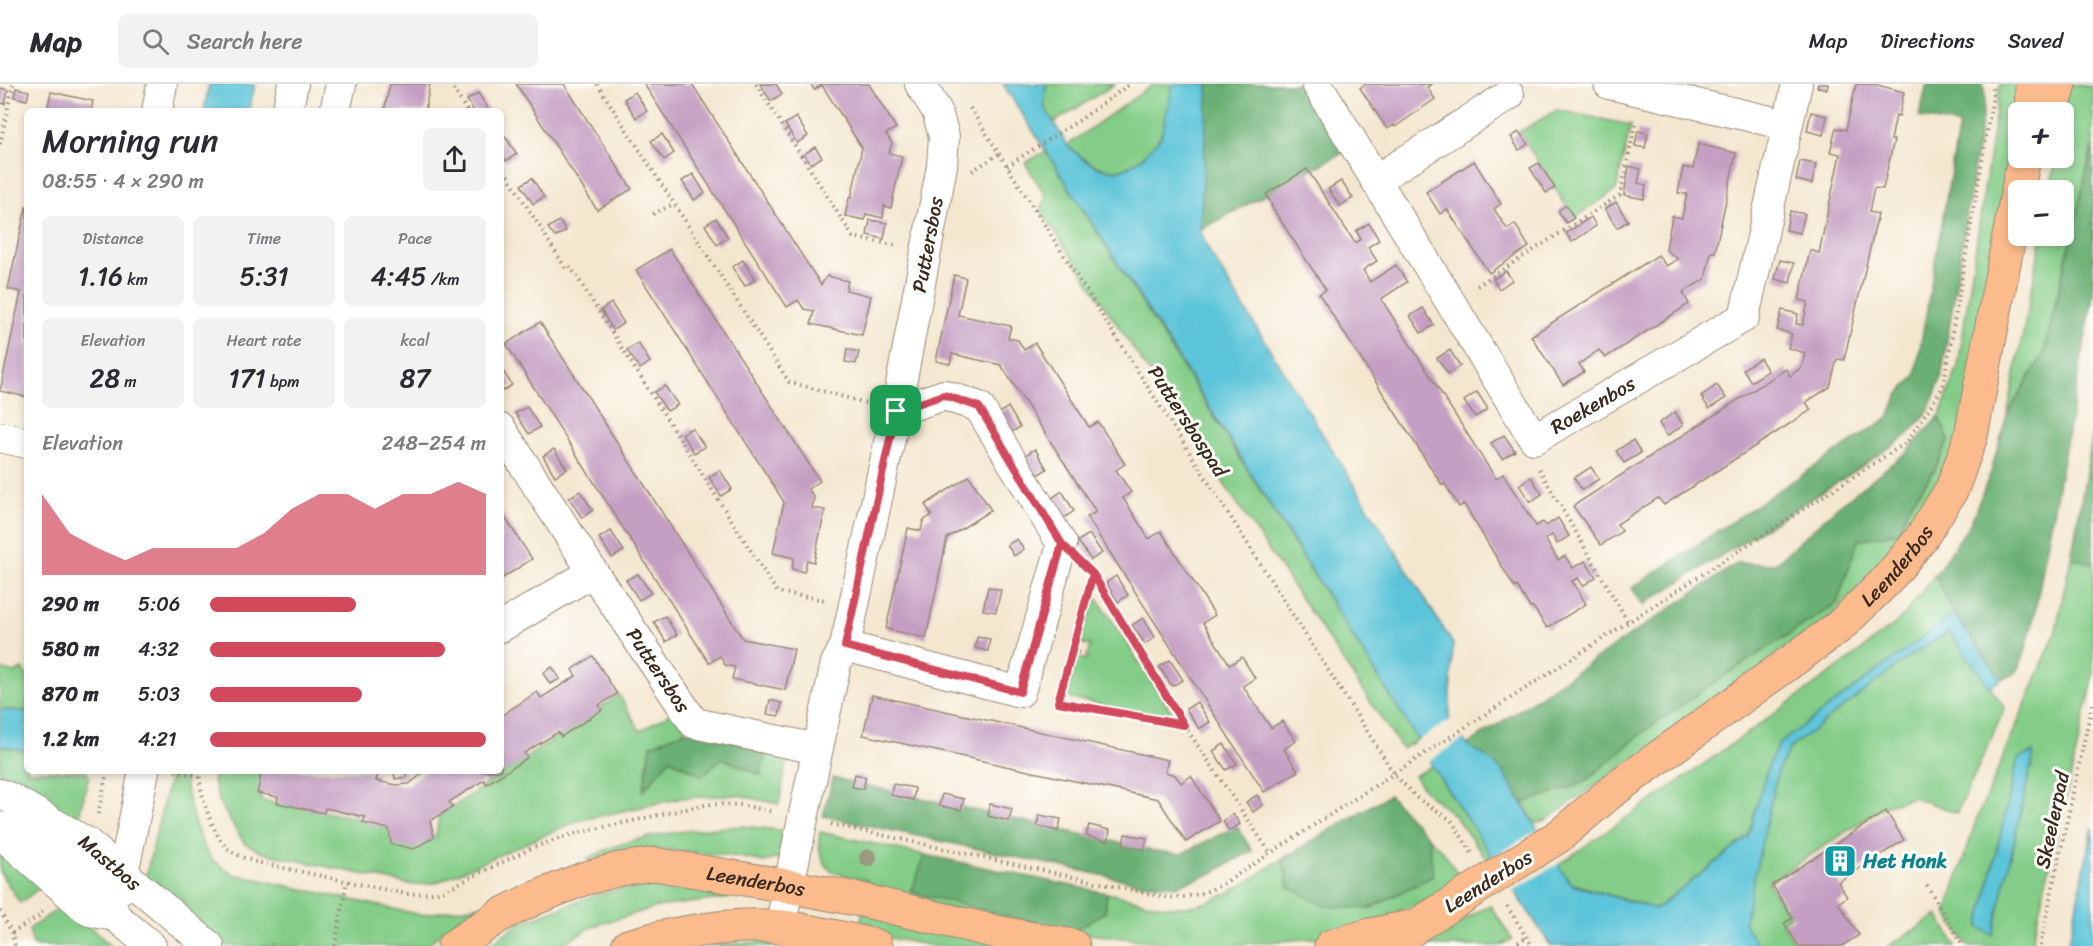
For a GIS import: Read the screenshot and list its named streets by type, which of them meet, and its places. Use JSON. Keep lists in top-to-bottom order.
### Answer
{
  "streets": {
    "main road": ["Leenderbos"],
    "street": ["Puttersbos", "Roekenbos", "Mastbos"],
    "path": ["Puttersbospad", "Skeelerpad"]
  },
  "crossings": [
    ["Puttersbos", "Leenderbos"]
  ],
  "places": {
    "building": ["Het Honk"]
  },
  "page": {
    "header": "Map",
    "search": "Search here",
    "nav": ["Map", "Directions", "Saved"],
    "map_buttons": ["+", "−"],
    "heading": ["Morning run", "08:55 · 4 × 290 m"],
    "stats": [
      ["Distance", "1.16 km"],
      ["Time", "5:31"],
      ["Pace", "4:45 /km"],
      ["Elevation", "28 m"],
      ["Heart rate", "171 bpm"],
      ["kcal", "87"]
    ],
    "chart": ["Elevation", "248–254 m"],
    "list": [
      {
        "name": "290 m",
        "note": "5:06"
      },
      {
        "name": "580 m",
        "note": "4:32"
      },
      {
        "name": "870 m",
        "note": "5:03"
      },
      {
        "name": "1.2 km",
        "note": "4:21"
      }
    ]
  }
}
